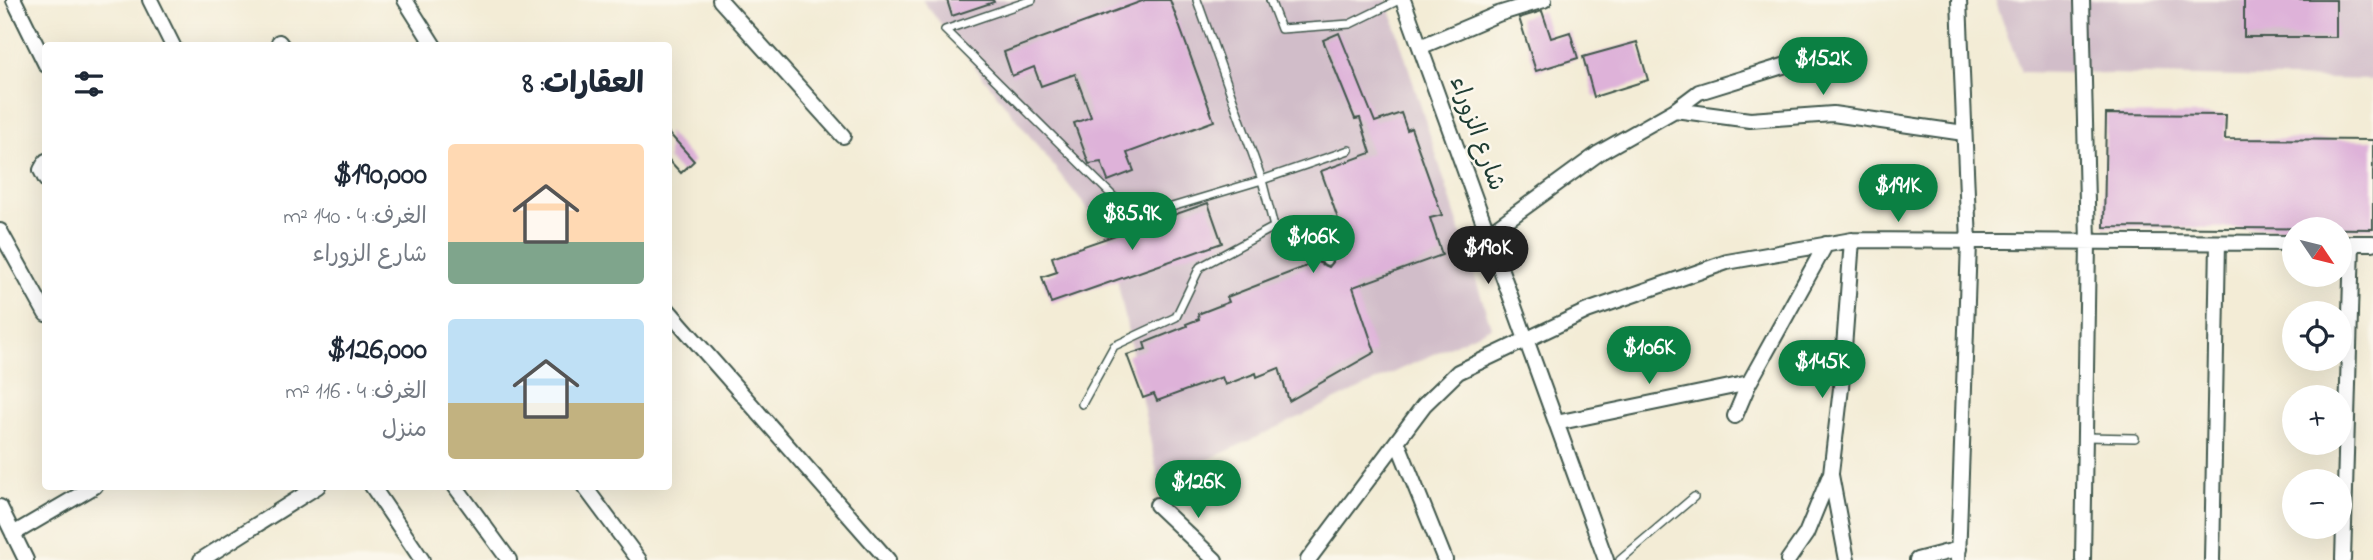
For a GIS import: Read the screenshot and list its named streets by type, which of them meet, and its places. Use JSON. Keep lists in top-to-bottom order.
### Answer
{
  "streets": {
    "street": ["شارع الزوراء"]
  },
  "north": "bottom right",
  "page": {
    "price": [
      "$152K",
      "$191K",
      "$85.9K",
      "$106K",
      "$190K",
      "$106K",
      "$145K",
      "$126K"
    ],
    "heading": "العقارات: 8",
    "list": [
      {
        "name": "$190,000",
        "note": "الغرف: 4 · 140 m² · شارع الزوراء"
      },
      {
        "name": "$126,000",
        "note": "الغرف: 4 · 116 m² · منزل"
      }
    ],
    "map_buttons": ["+", "−"]
  }
}
